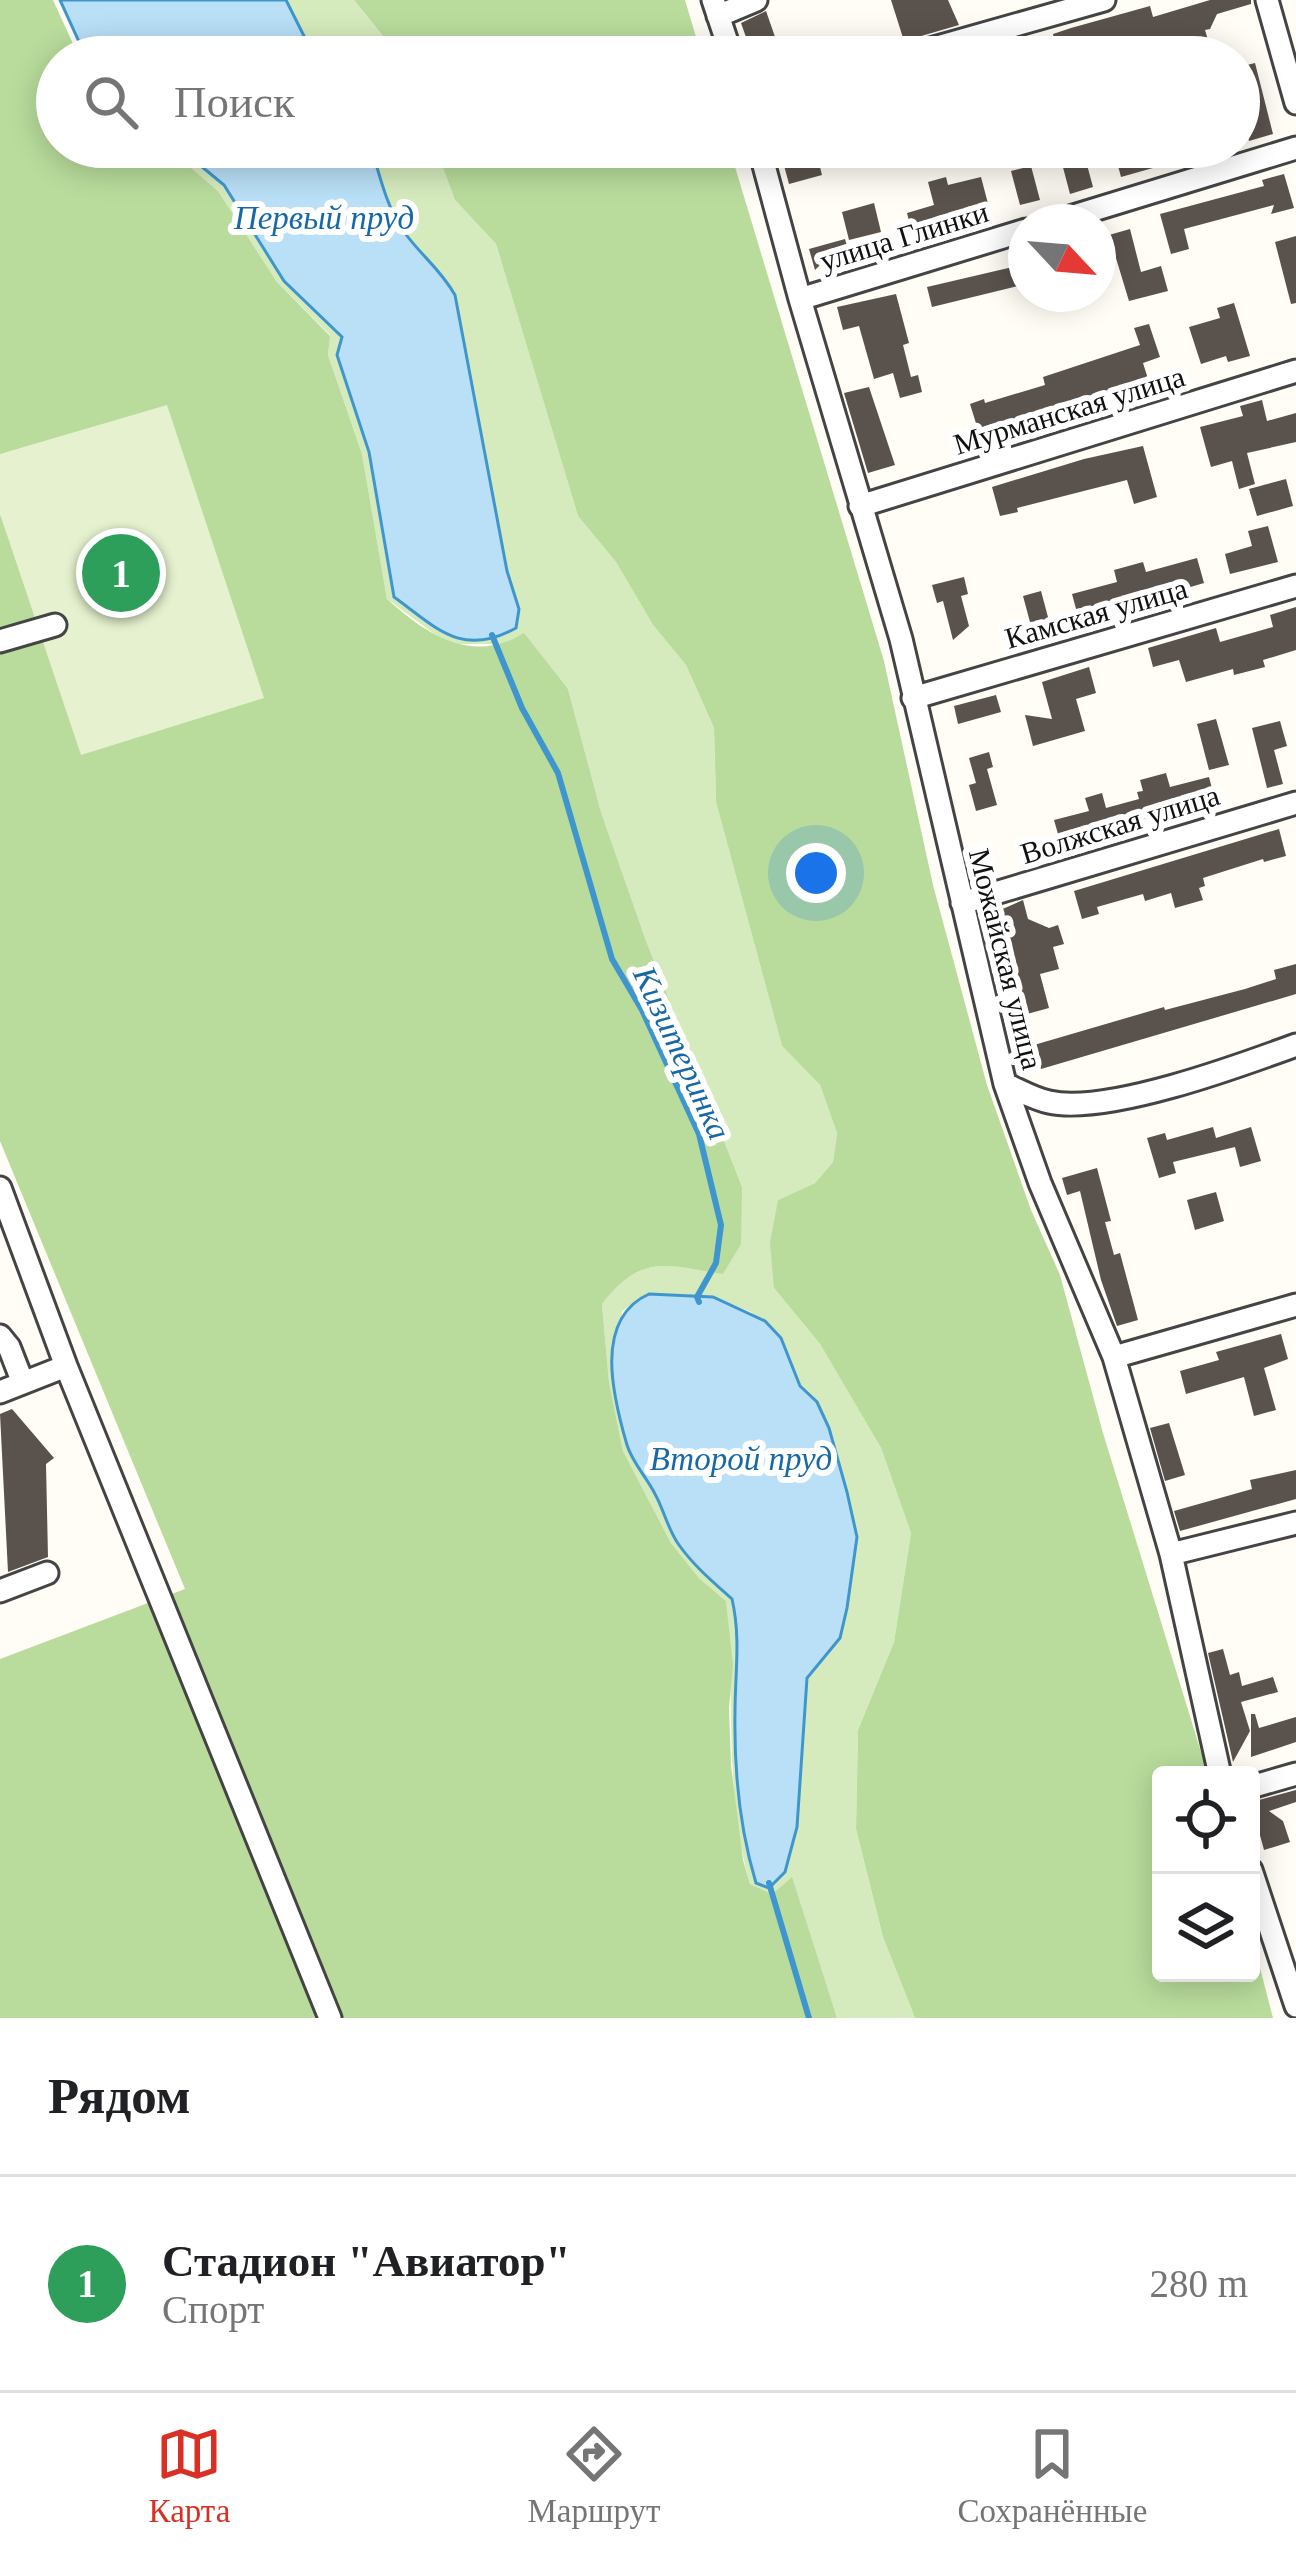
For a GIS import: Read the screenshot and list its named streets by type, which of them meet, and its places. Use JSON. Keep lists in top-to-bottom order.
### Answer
{
  "streets": {
    "street": [
      "улица Глинки",
      "Мурманская улица",
      "Камская улица",
      "Волжская улица",
      "Можайская улица"
    ]
  },
  "crossings": [
    ["улица Глинки", "Можайская улица"],
    ["Мурманская улица", "Можайская улица"],
    ["Камская улица", "Можайская улица"],
    ["Волжская улица", "Можайская улица"]
  ],
  "water": ["Первый пруд", "Кизитеринка", "Второй пруд"],
  "north": "bottom right",
  "page": {
    "search": "Поиск",
    "pins": "1",
    "heading": "Рядом",
    "list": [
      {
        "mark": "1",
        "name": "Стадион \"Авиатор\"",
        "note": "Спорт",
        "value": "280 m"
      }
    ],
    "nav": ["Карта", "Маршрут", "Сохранённые"]
  }
}
